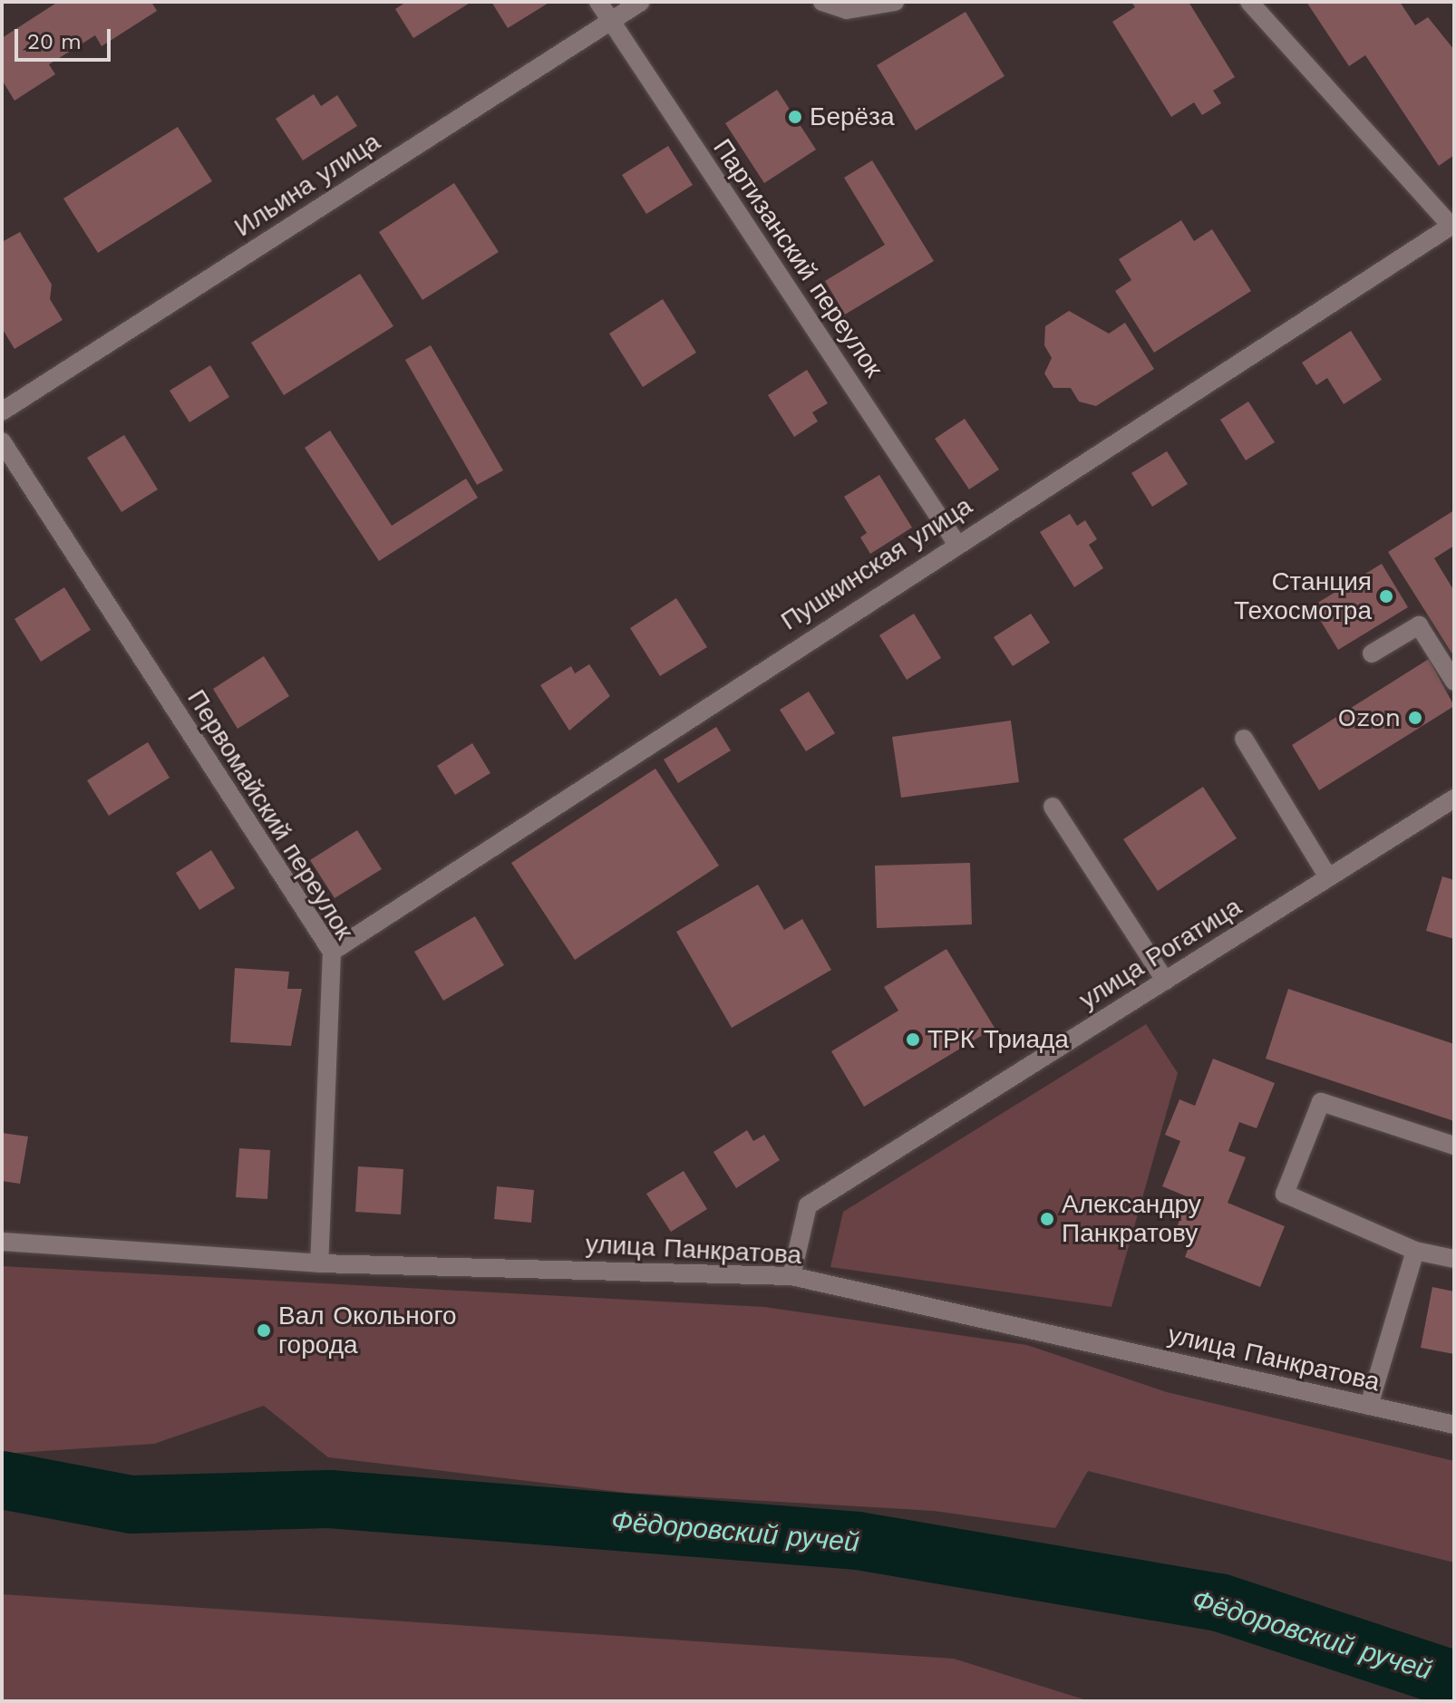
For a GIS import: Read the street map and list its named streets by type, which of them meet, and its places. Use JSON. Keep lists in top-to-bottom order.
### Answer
{
  "streets": {
    "street": [
      "Ильина улица",
      "Партизанский переулок",
      "Пушкинская улица",
      "Первомайский переулок",
      "улица Рогатица",
      "улица Панкратова"
    ]
  },
  "crossings": [
    ["Ильина улица", "Партизанский переулок"],
    ["Партизанский переулок", "Пушкинская улица"],
    ["Пушкинская улица", "Первомайский переулок"],
    ["Первомайский переулок", "улица Панкратова"],
    ["улица Рогатица", "улица Панкратова"]
  ],
  "water": ["Фёдоровский ручей"],
  "places": [
    "Берёза",
    "Станция Техосмотра",
    "Ozon",
    "ТРК Триада",
    "Александру Панкратову",
    "Вал Окольного города"
  ],
  "scale_bar": "20 m"
}
